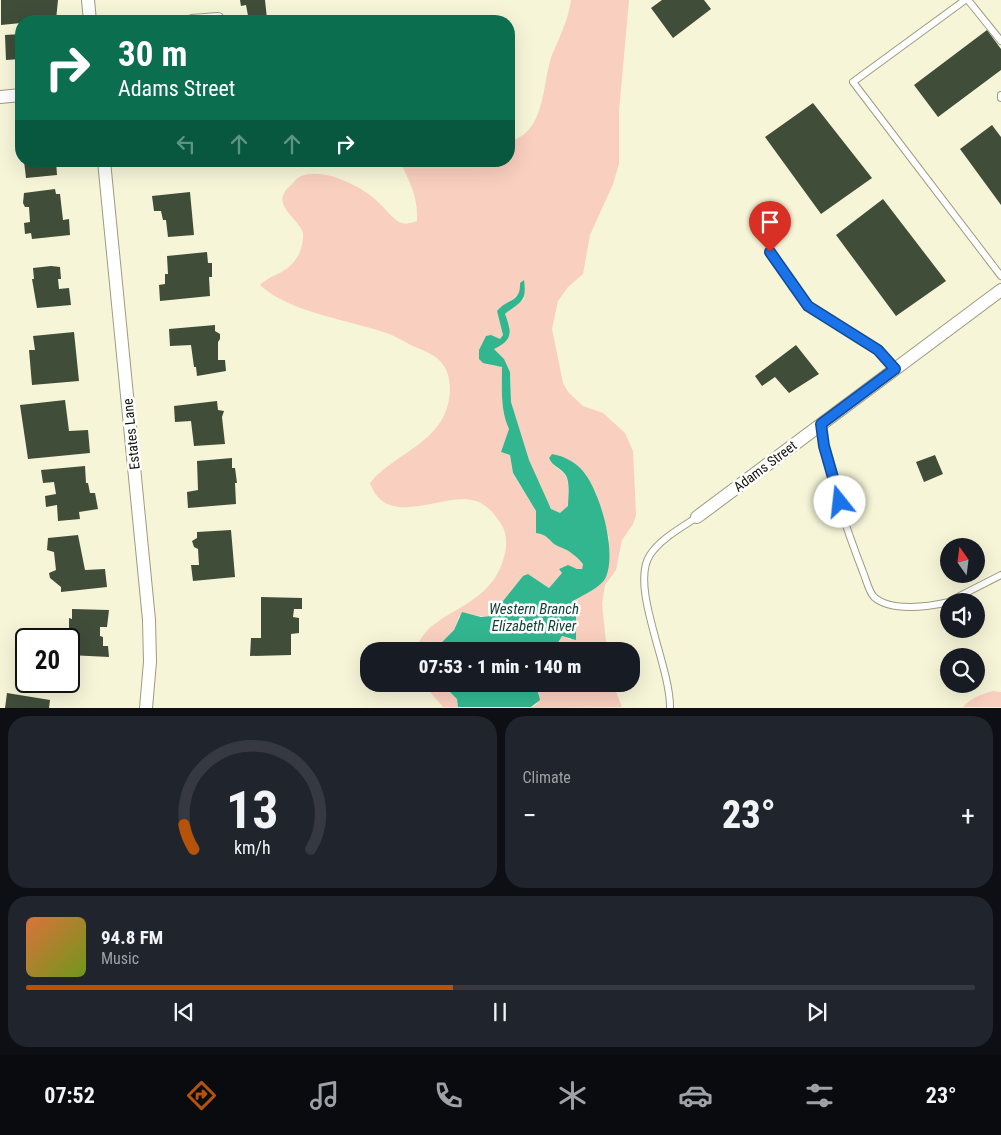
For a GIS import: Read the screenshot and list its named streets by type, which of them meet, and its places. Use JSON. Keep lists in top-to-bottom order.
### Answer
{
  "streets": {
    "street": ["Estates Lane", "Adams Street"]
  },
  "water": ["Western Branch Elizabeth River"],
  "north": "top",
  "page": {
    "turn": ["30 m", "Adams Street"],
    "limit": "20",
    "trip": "07:53 · 1 min · 140 m",
    "tile": "Climate",
    "heat": ["−", "23°", "+"],
    "song": ["94.8 FM", "Music"],
    "tabs": ["07:52", "23°"],
    "gauge": ["13", "km/h"]
  }
}
